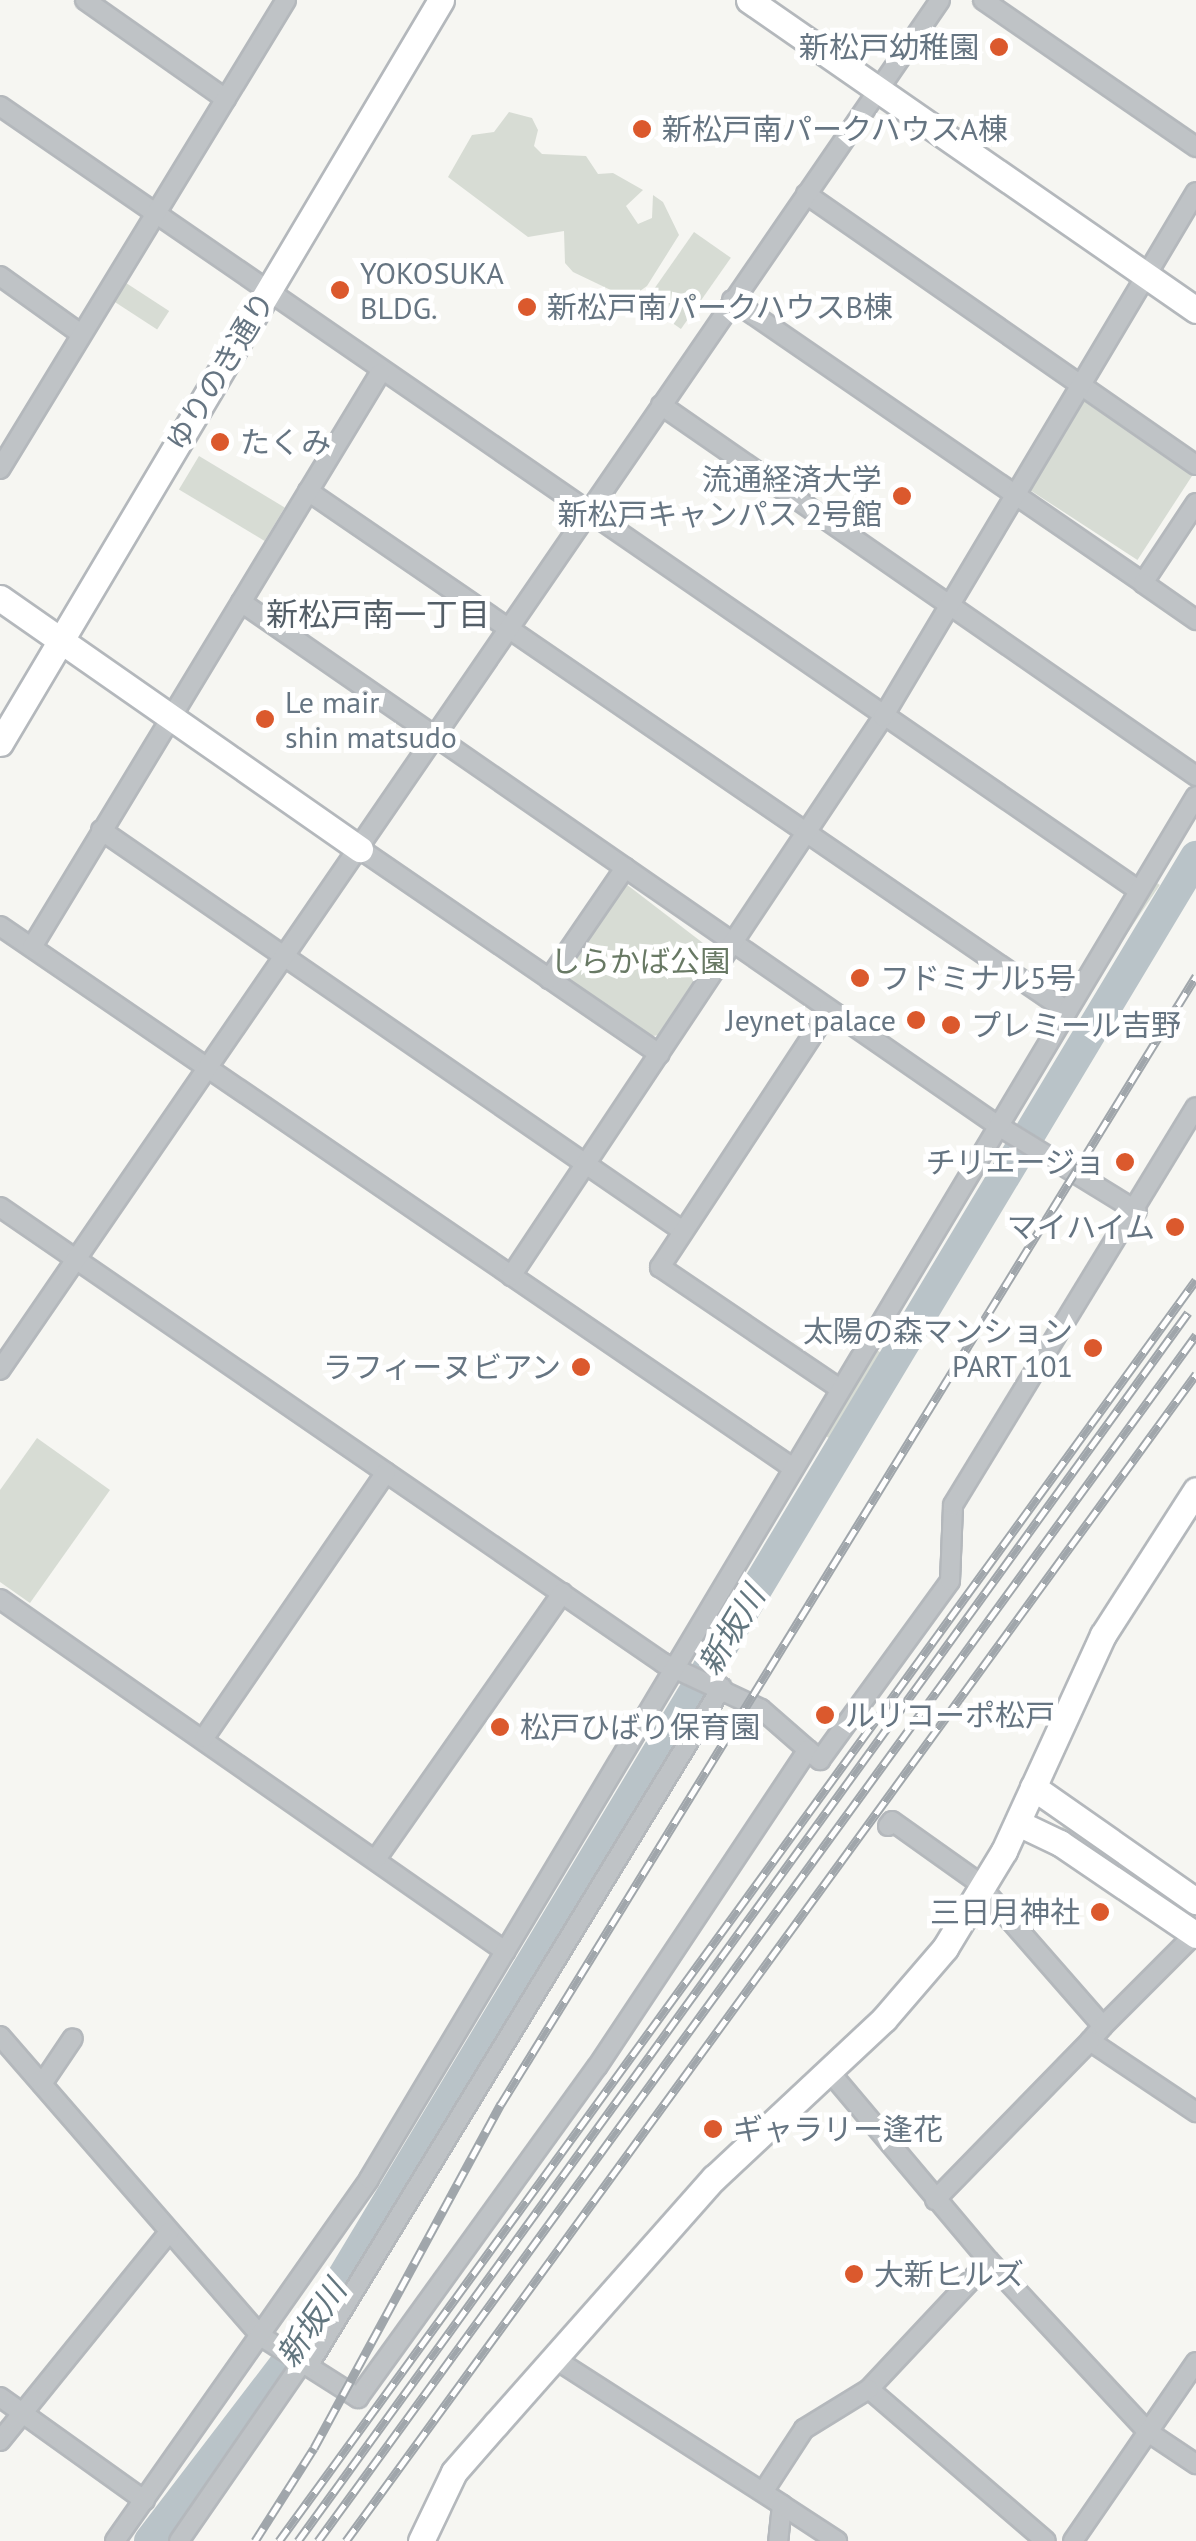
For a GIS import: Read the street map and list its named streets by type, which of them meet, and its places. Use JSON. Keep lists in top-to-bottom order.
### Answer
{
  "streets": {
    "street": ["ゆりのき通り"]
  },
  "districts": ["新松戸南一丁目"],
  "water": ["新坂川"],
  "parks": ["しらかば公園"],
  "places": [
    "新松戸幼稚園",
    "新松戸南パークハウスA棟",
    "YOKOSUKA BLDG.",
    "新松戸南パークハウスB棟",
    "たくみ",
    "流通経済大学 新松戸キャンパス 2号館",
    "Le mair shin matsudo",
    "フドミナル5号",
    "Jeynet palace",
    "プレミール吉野",
    "チリエージョ",
    "マイハイム",
    "太陽の森マンション PART 101",
    "ラフィーヌビアン",
    "ルリコーポ松戸",
    "松戸ひばり保育園",
    "三日月神社",
    "ギャラリー逢花",
    "大新ヒルズ"
  ]
}
